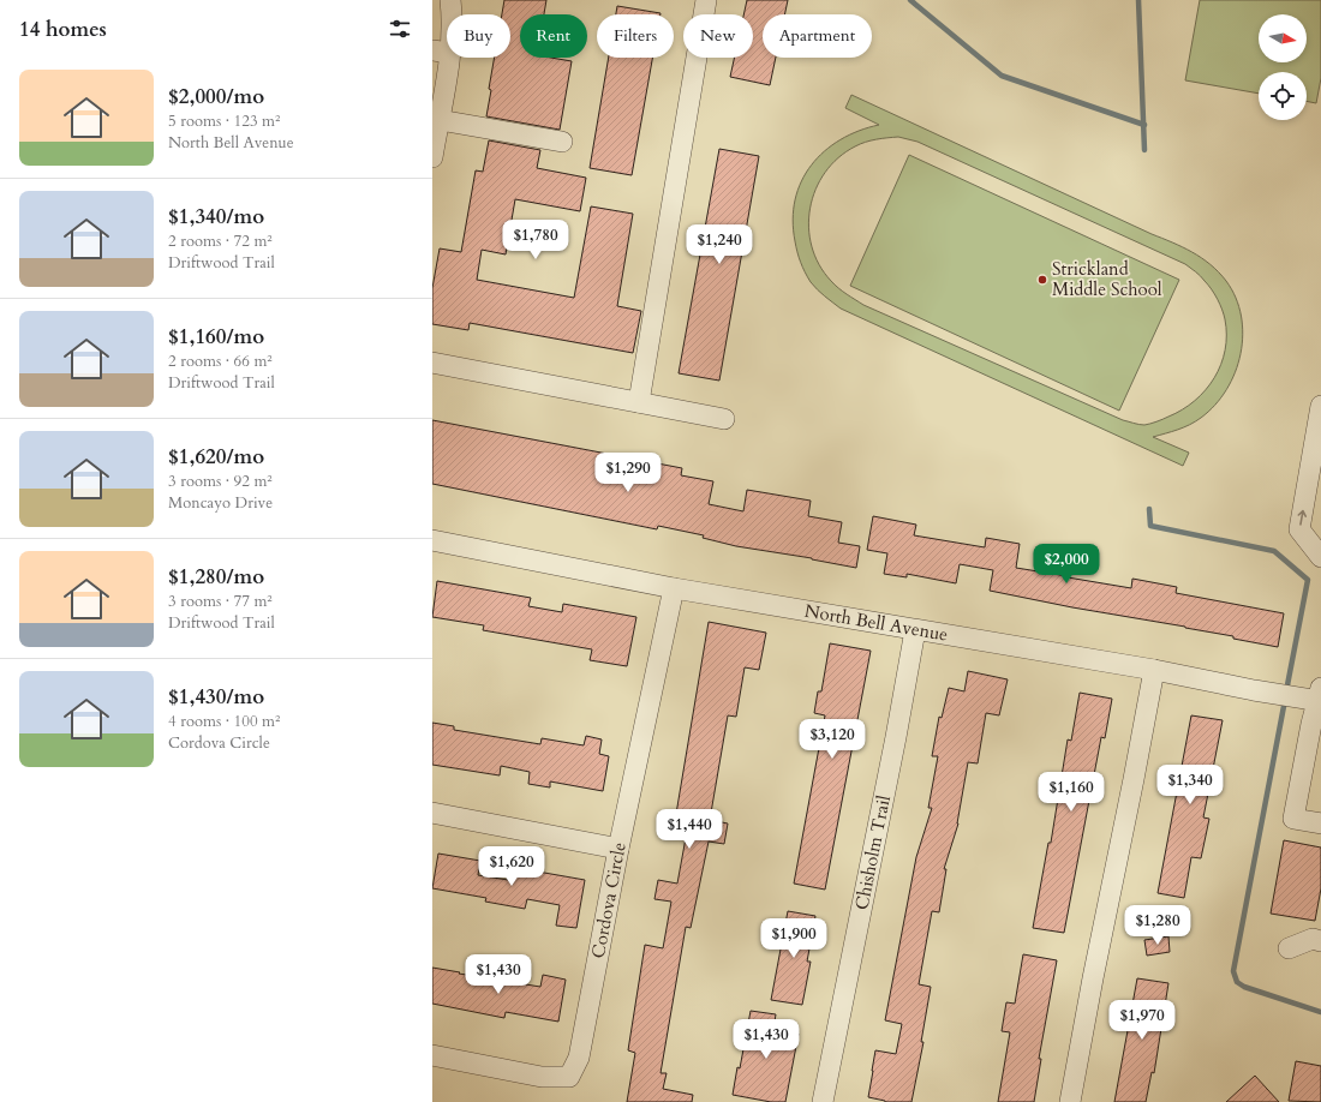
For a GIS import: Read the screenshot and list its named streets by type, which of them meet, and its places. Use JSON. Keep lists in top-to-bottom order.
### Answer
{
  "streets": {
    "street": ["North Bell Avenue", "Chisholm Trail", "Cordova Circle"]
  },
  "crossings": [
    ["North Bell Avenue", "Chisholm Trail"],
    ["North Bell Avenue", "Cordova Circle"]
  ],
  "places": ["Strickland Middle School"],
  "north": "right",
  "page": {
    "heading": "14 homes",
    "chip": [
      "Buy",
      "Rent",
      "Filters",
      "New",
      "Apartment"
    ],
    "list": [
      {
        "name": "$2,000/mo",
        "note": "5 rooms · 123 m² · North Bell Avenue"
      },
      {
        "name": "$1,340/mo",
        "note": "2 rooms · 72 m² · Driftwood Trail"
      },
      {
        "name": "$1,160/mo",
        "note": "2 rooms · 66 m² · Driftwood Trail"
      },
      {
        "name": "$1,620/mo",
        "note": "3 rooms · 92 m² · Moncayo Drive"
      },
      {
        "name": "$1,280/mo",
        "note": "3 rooms · 77 m² · Driftwood Trail"
      },
      {
        "name": "$1,430/mo",
        "note": "4 rooms · 100 m² · Cordova Circle"
      }
    ],
    "price": [
      "$1,780",
      "$1,240",
      "$1,290",
      "$2,000",
      "$3,120",
      "$1,340",
      "$1,160",
      "$1,440",
      "$1,620",
      "$1,280",
      "$1,900",
      "$1,430",
      "$1,970",
      "$1,430"
    ]
  }
}
